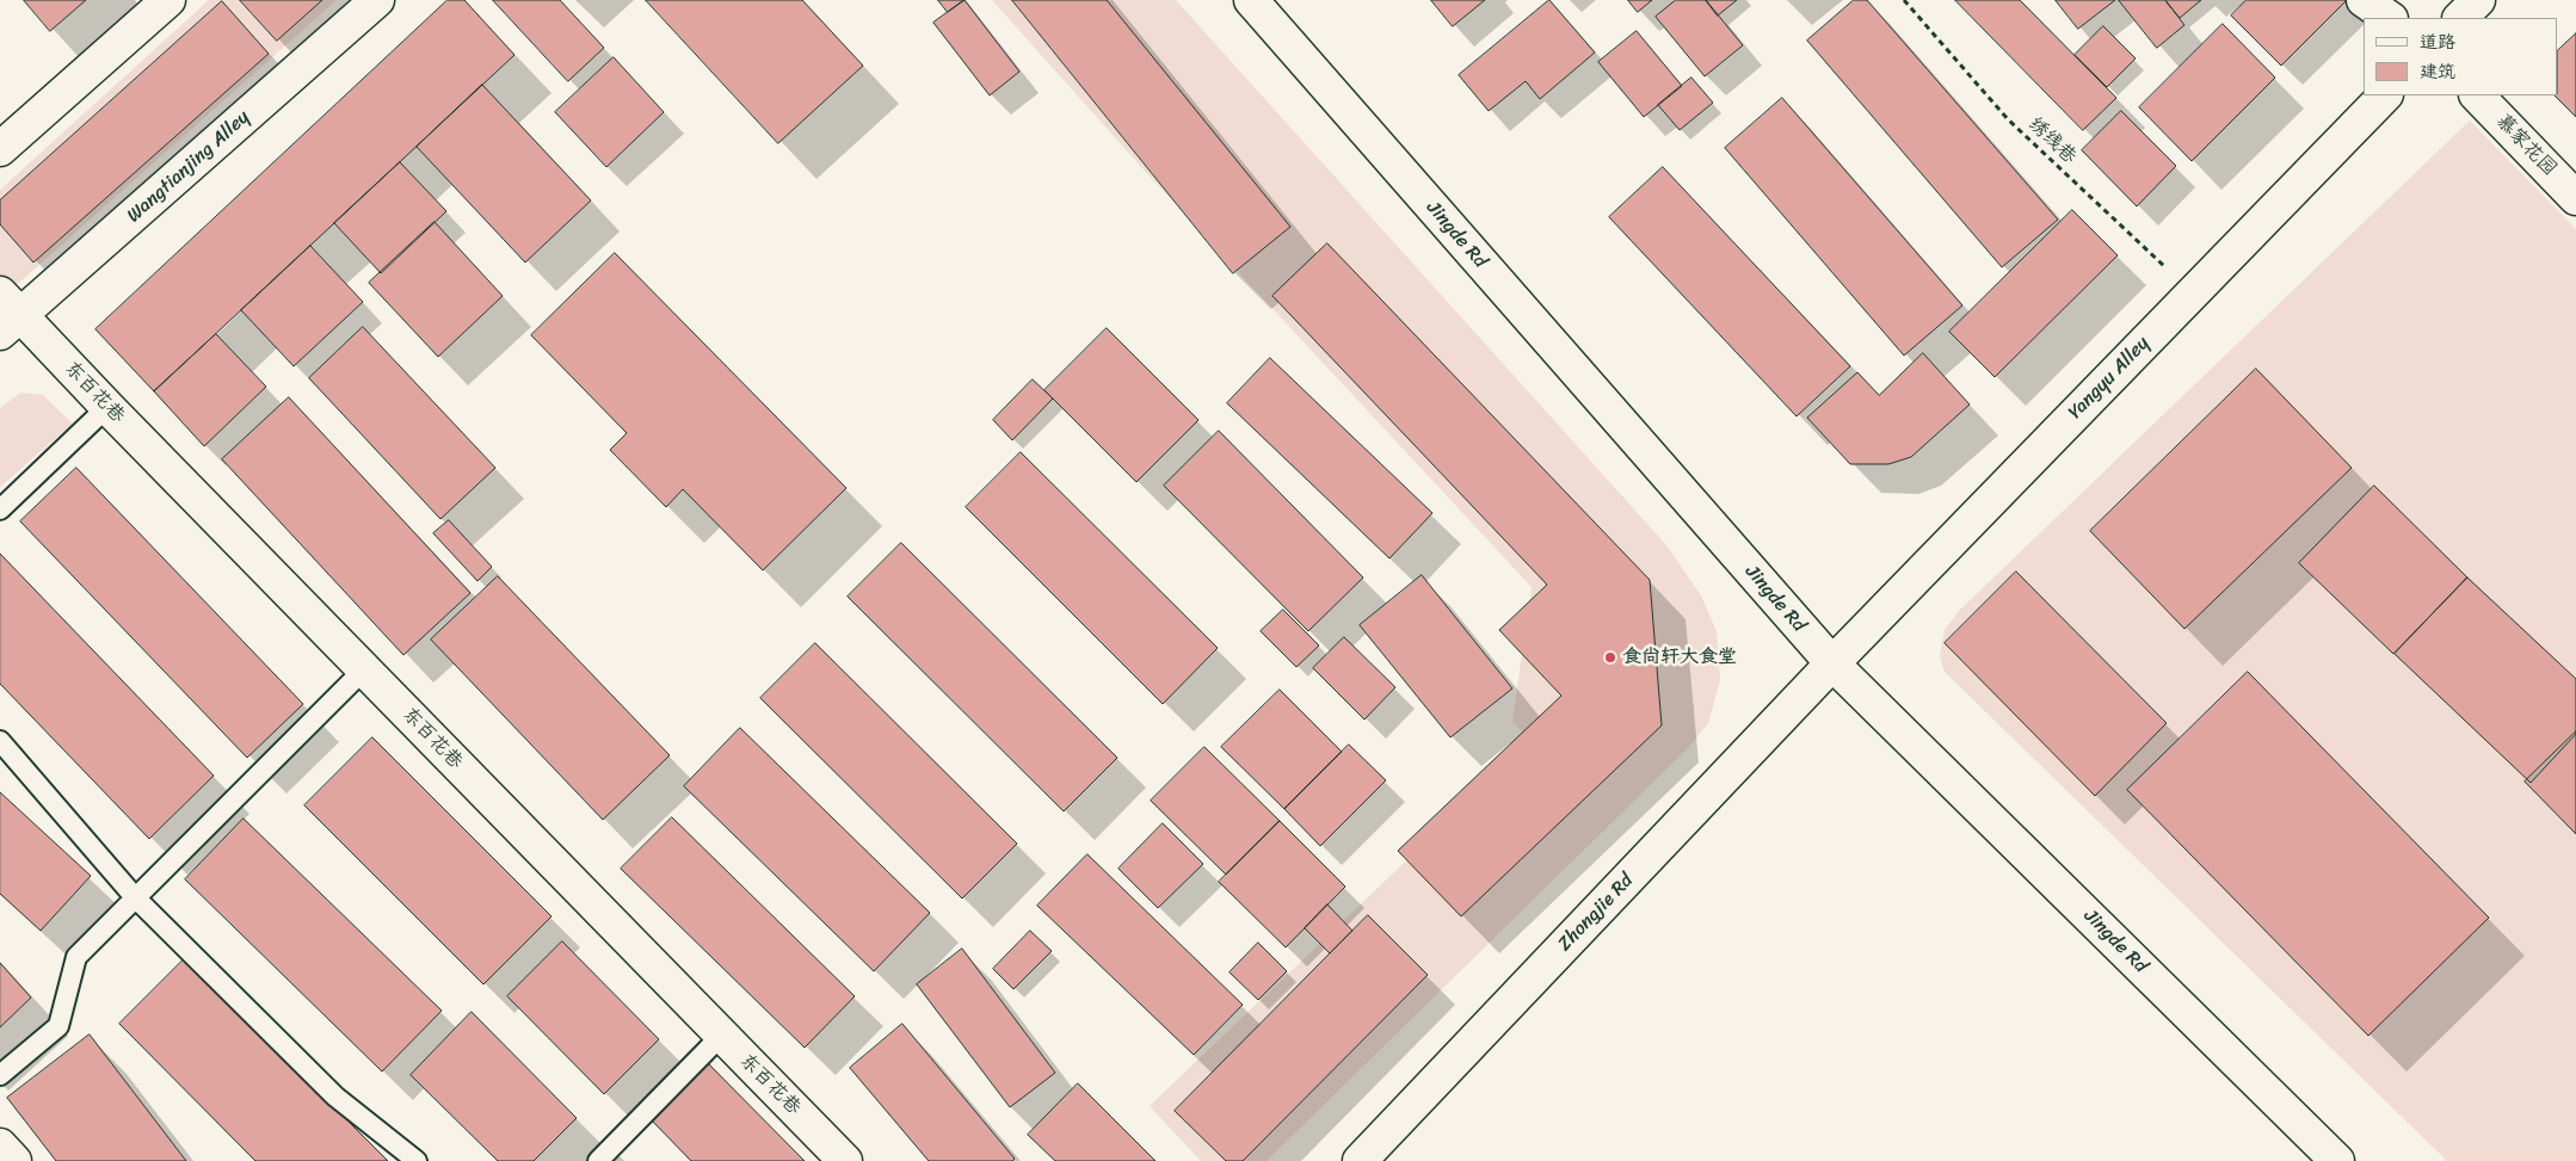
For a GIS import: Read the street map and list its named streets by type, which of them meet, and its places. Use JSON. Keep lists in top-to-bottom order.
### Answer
{
  "streets": {
    "main road": [
      "慕家花园",
      "Wangtianjing Alley",
      "Jingde Rd",
      "Yangyu Alley",
      "东百花巷",
      "Zhongjie Rd"
    ],
    "path": ["绣线巷"]
  },
  "crossings": [
    ["绣线巷", "Yangyu Alley"],
    ["Wangtianjing Alley", "东百花巷"],
    ["Jingde Rd", "Yangyu Alley"],
    ["Jingde Rd", "Zhongjie Rd"],
    ["Yangyu Alley", "Zhongjie Rd"]
  ],
  "places": ["食尚轩大食堂"],
  "legend": ["道路", "建筑"]
}
